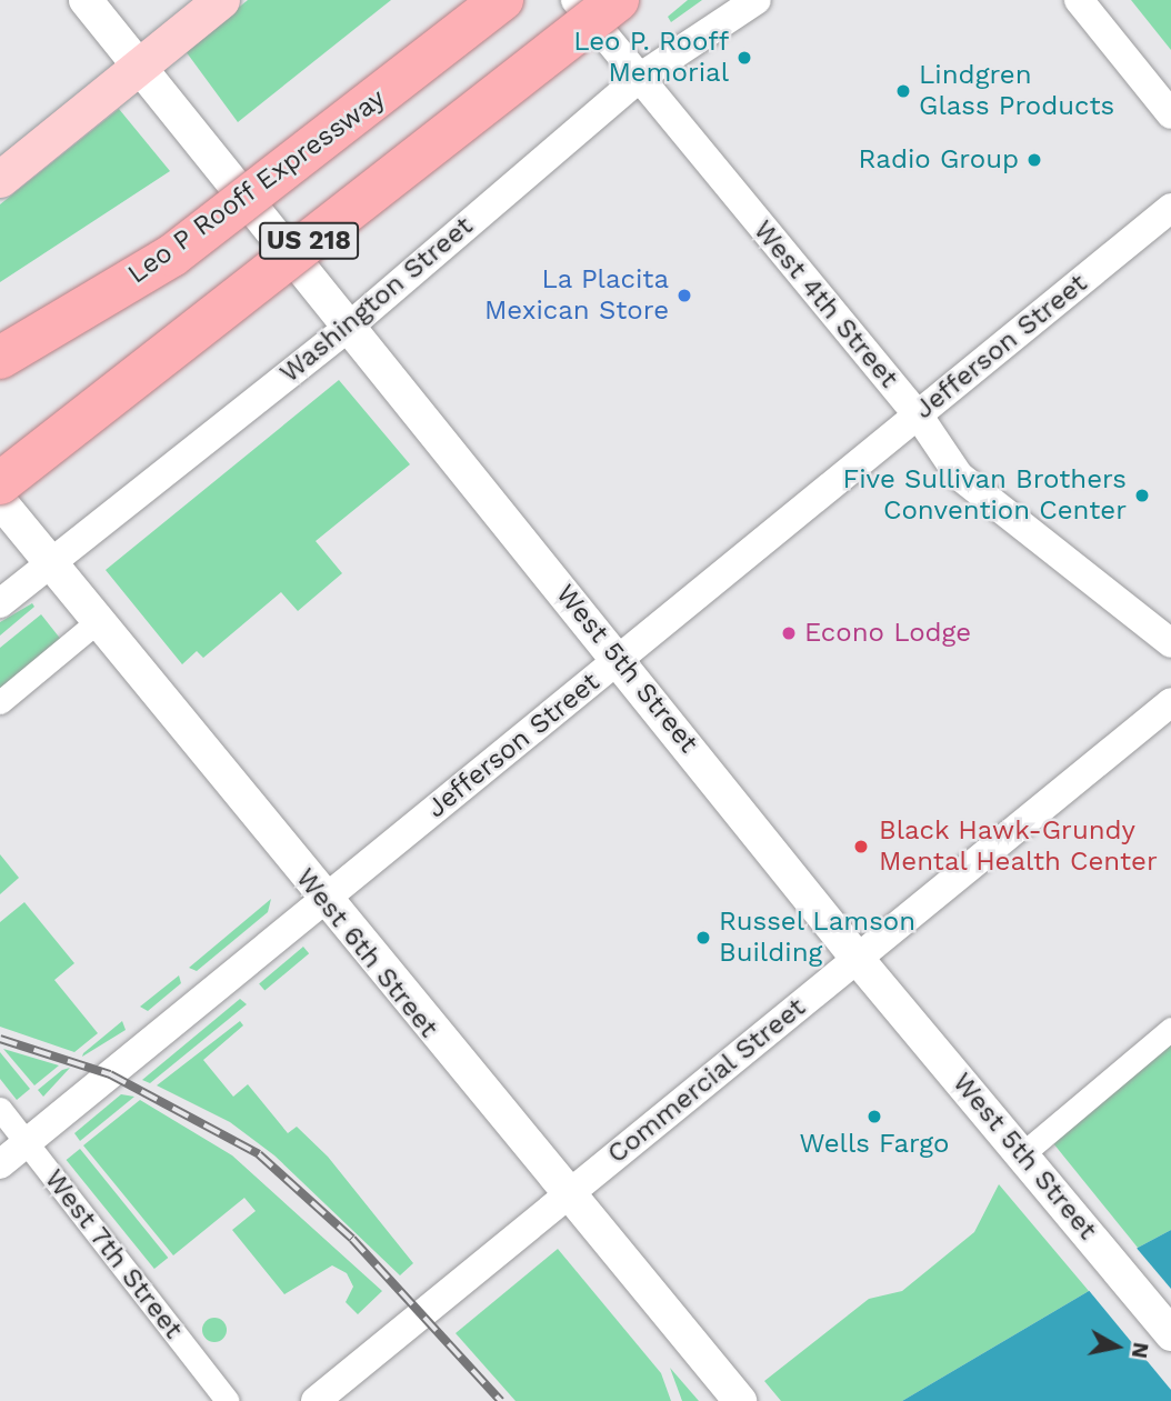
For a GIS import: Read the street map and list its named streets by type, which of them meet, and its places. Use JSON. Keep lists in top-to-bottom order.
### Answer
{
  "streets": {
    "highway": ["Leo P Rooff Expressway", "US 218"],
    "main road": ["West 5th Street", "West 6th Street"],
    "street": [
      "Washington Street",
      "West 4th Street",
      "Jefferson Street",
      "Commercial Street",
      "West 7th Street"
    ]
  },
  "crossings": [
    ["Washington Street", "West 4th Street"],
    ["Washington Street", "West 5th Street"],
    ["Washington Street", "West 6th Street"],
    ["West 4th Street", "Jefferson Street"],
    ["Jefferson Street", "West 5th Street"],
    ["Jefferson Street", "West 6th Street"],
    ["Jefferson Street", "West 7th Street"],
    ["West 5th Street", "Commercial Street"],
    ["West 6th Street", "Commercial Street"]
  ],
  "places": [
    "Leo P. Rooff Memorial",
    "Lindgren Glass Products",
    "Radio Group",
    "La Placita Mexican Store",
    "Five Sullivan Brothers Convention Center",
    "Econo Lodge",
    "Black Hawk-Grundy Mental Health Center",
    "Russel Lamson Building",
    "Wells Fargo"
  ],
  "north": "right"
}
